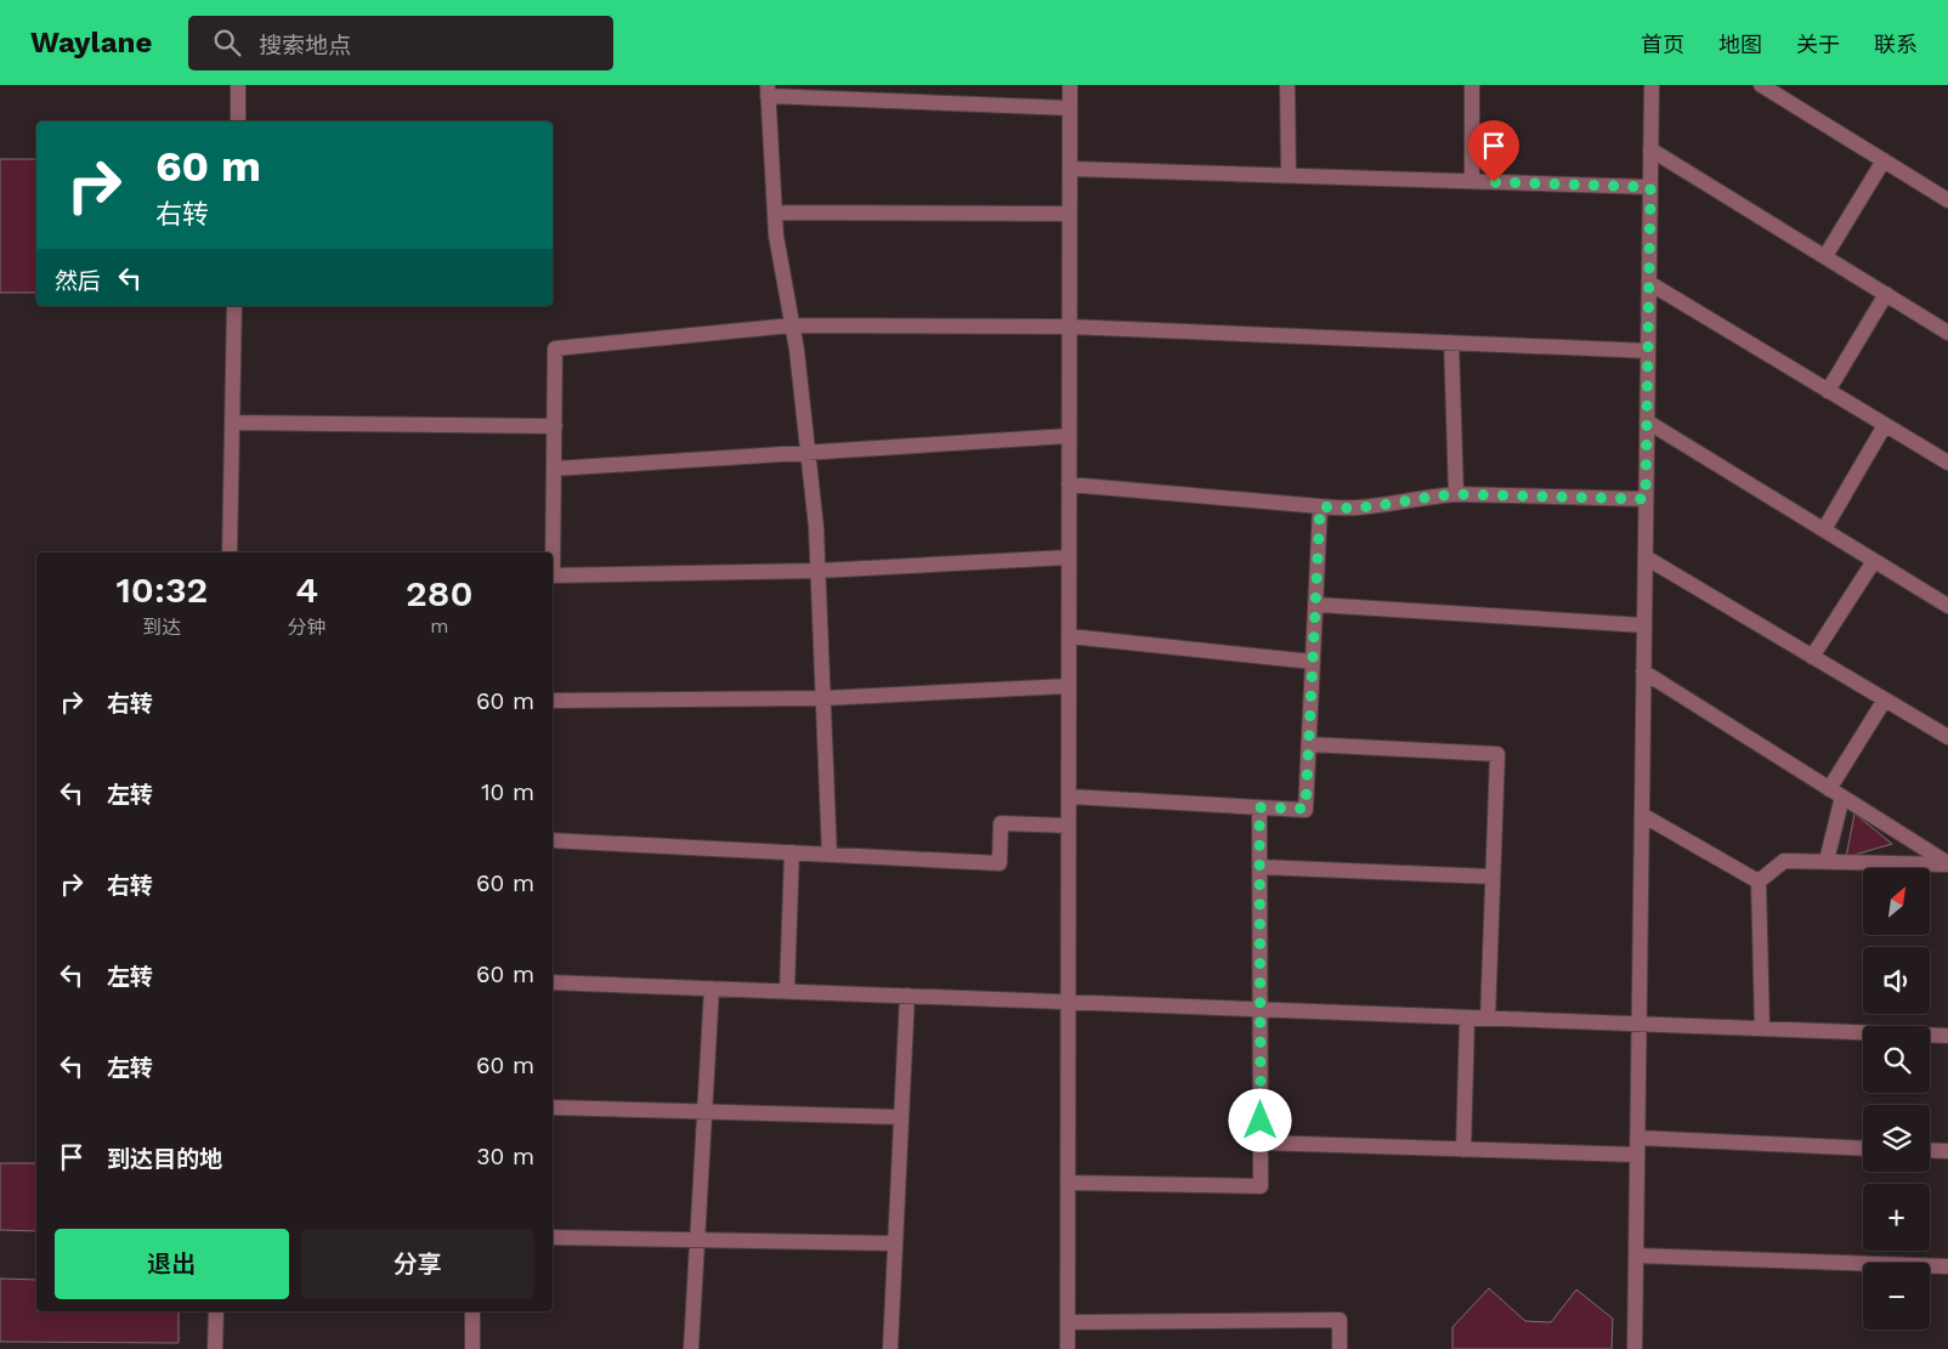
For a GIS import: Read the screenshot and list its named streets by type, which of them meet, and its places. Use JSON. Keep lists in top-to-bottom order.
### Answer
{
  "north": "top right",
  "page": {
    "header": "Waylane",
    "search": "搜索地点",
    "nav": [
      "首页",
      "地图",
      "关于",
      "联系"
    ],
    "turn": ["60 m", "右转"],
    "then": "然后",
    "eta": [
      "10:32",
      "到达",
      "4",
      "分钟",
      "280",
      "m"
    ],
    "list": [
      {
        "name": "右转",
        "value": "60 m"
      },
      {
        "name": "左转",
        "value": "10 m"
      },
      {
        "name": "右转",
        "value": "60 m"
      },
      {
        "name": "左转",
        "value": "60 m"
      },
      {
        "name": "左转",
        "value": "60 m"
      },
      {
        "name": "到达目的地",
        "value": "30 m"
      }
    ],
    "map_buttons": ["+", "−"],
    "buttons": ["退出", "分享"]
  }
}
